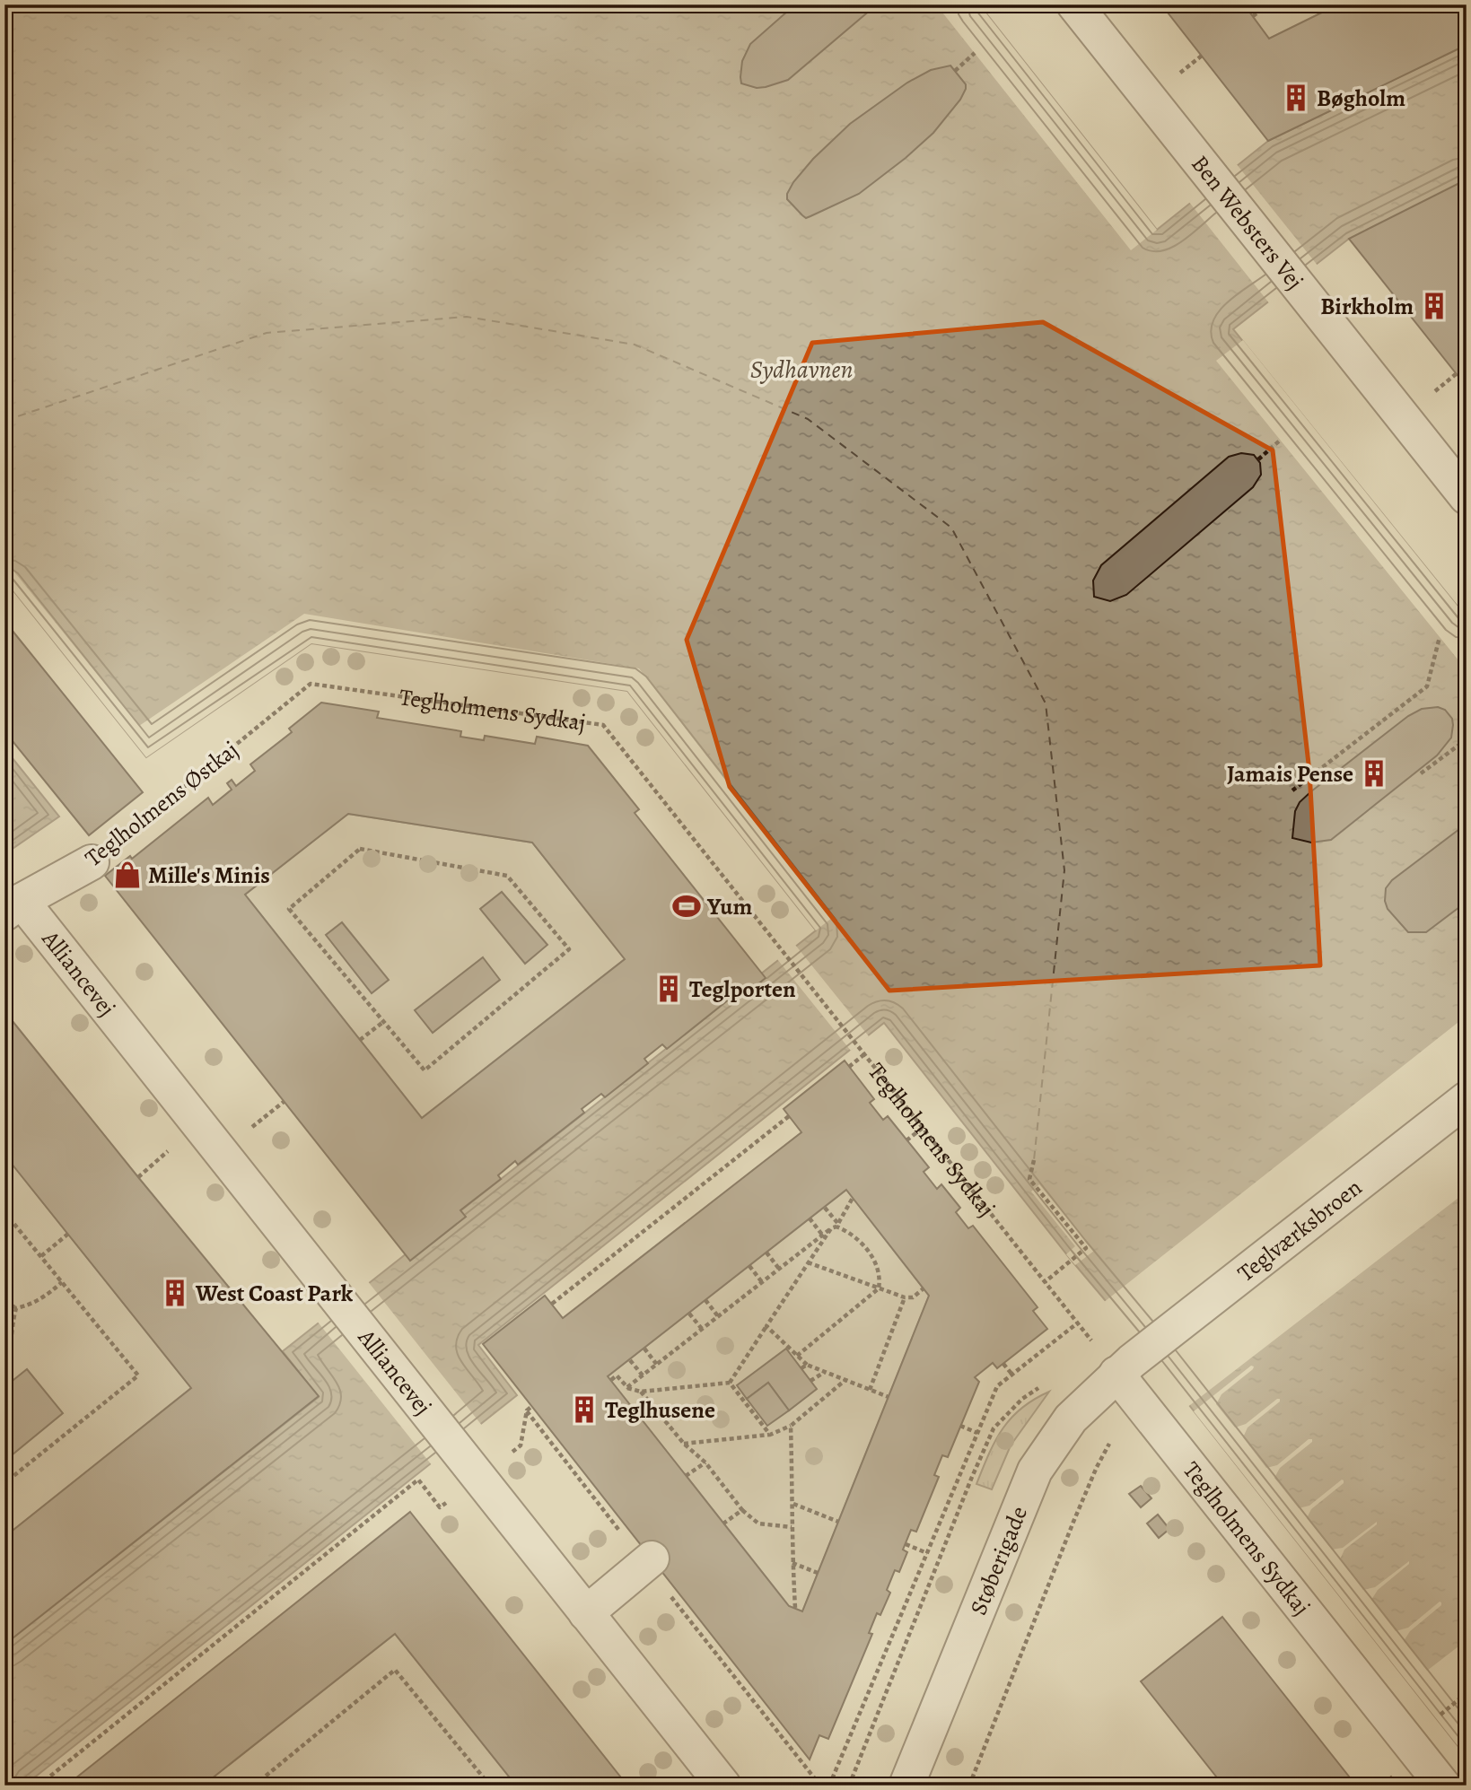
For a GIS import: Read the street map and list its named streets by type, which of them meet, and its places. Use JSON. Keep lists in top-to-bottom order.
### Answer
{
  "streets": {
    "street": [
      "Ben Websters Vej",
      "Teglholmens Sydkaj",
      "Teglholmens Østkaj",
      "Alliancevej",
      "Teglværksbroen",
      "Støberigade"
    ]
  },
  "crossings": [
    ["Teglholmens Sydkaj", "Teglholmens Østkaj"],
    ["Teglholmens Sydkaj", "Teglværksbroen"],
    ["Teglholmens Sydkaj", "Støberigade"],
    ["Teglholmens Østkaj", "Alliancevej"],
    ["Teglværksbroen", "Støberigade"]
  ],
  "water": ["Sydhavnen"],
  "places": {
    "building": [
      "Bøgholm",
      "Birkholm",
      "Jamais Pense",
      "Teglporten",
      "West Coast Park",
      "Teglhusene"
    ],
    "shop": ["Mille's Minis"],
    "sports": ["Yum"]
  }
}
